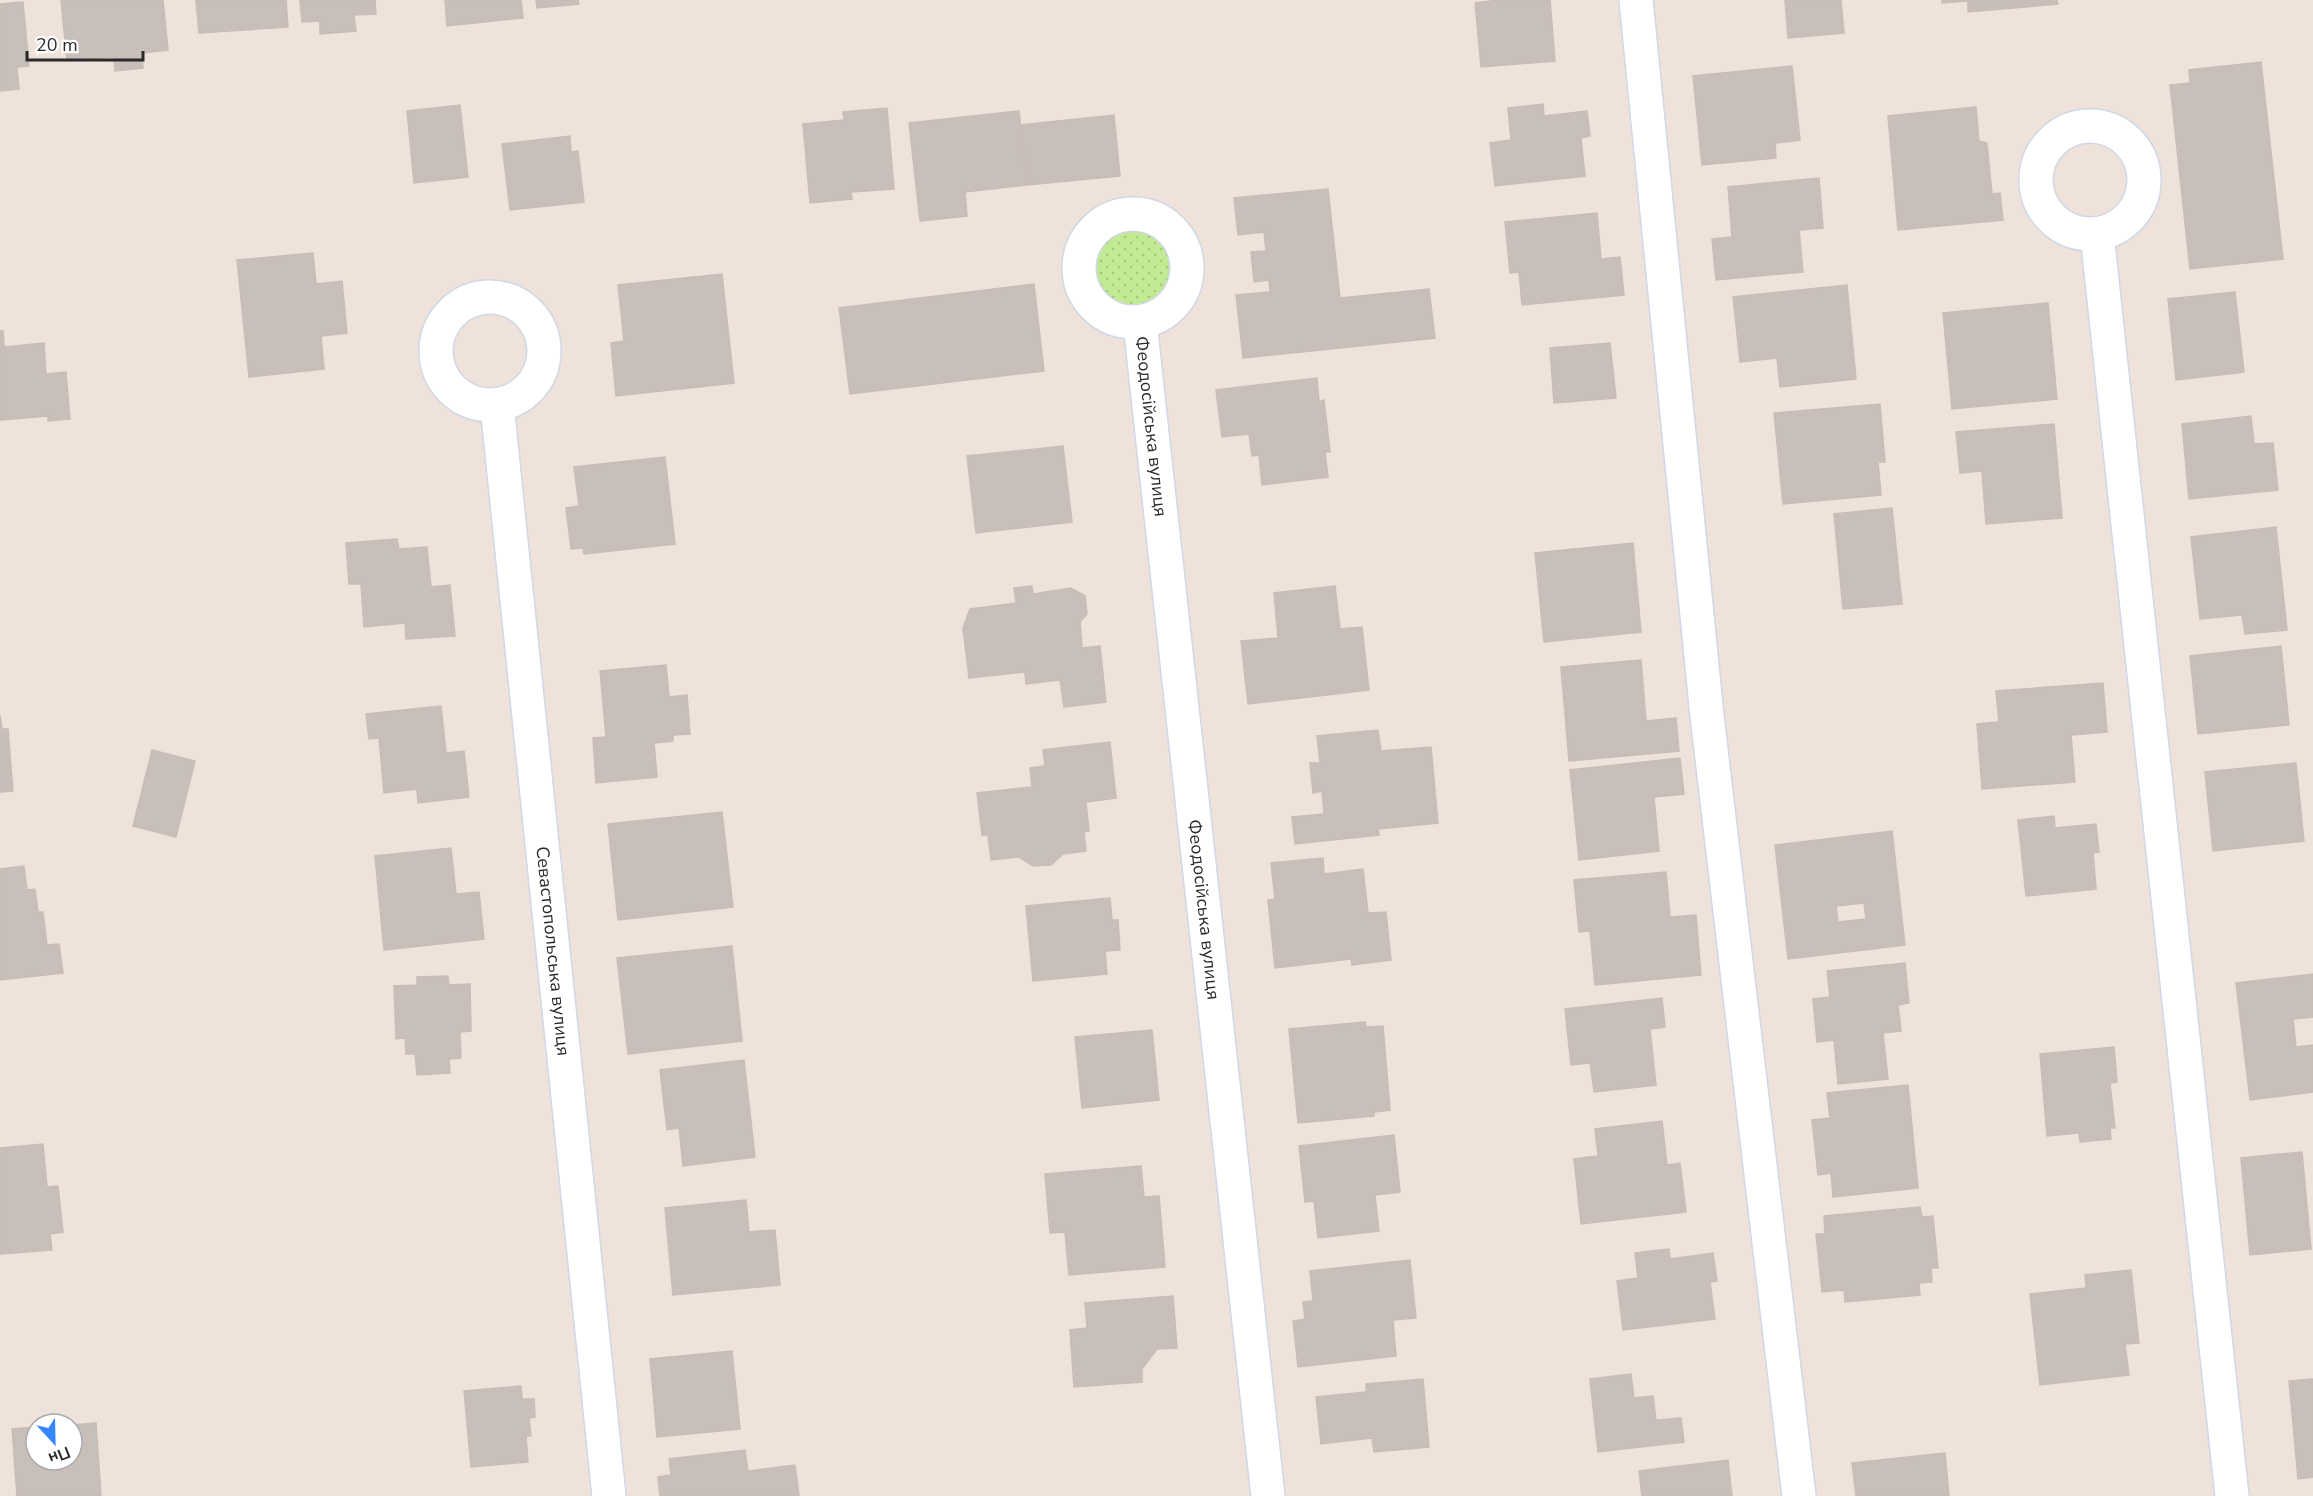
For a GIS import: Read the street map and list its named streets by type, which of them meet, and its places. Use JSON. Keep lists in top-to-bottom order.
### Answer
{
  "streets": {
    "street": ["Феодосійська вулиця", "Севастопольська вулиця"]
  },
  "scale_bar": "20 m",
  "north": "bottom"
}
